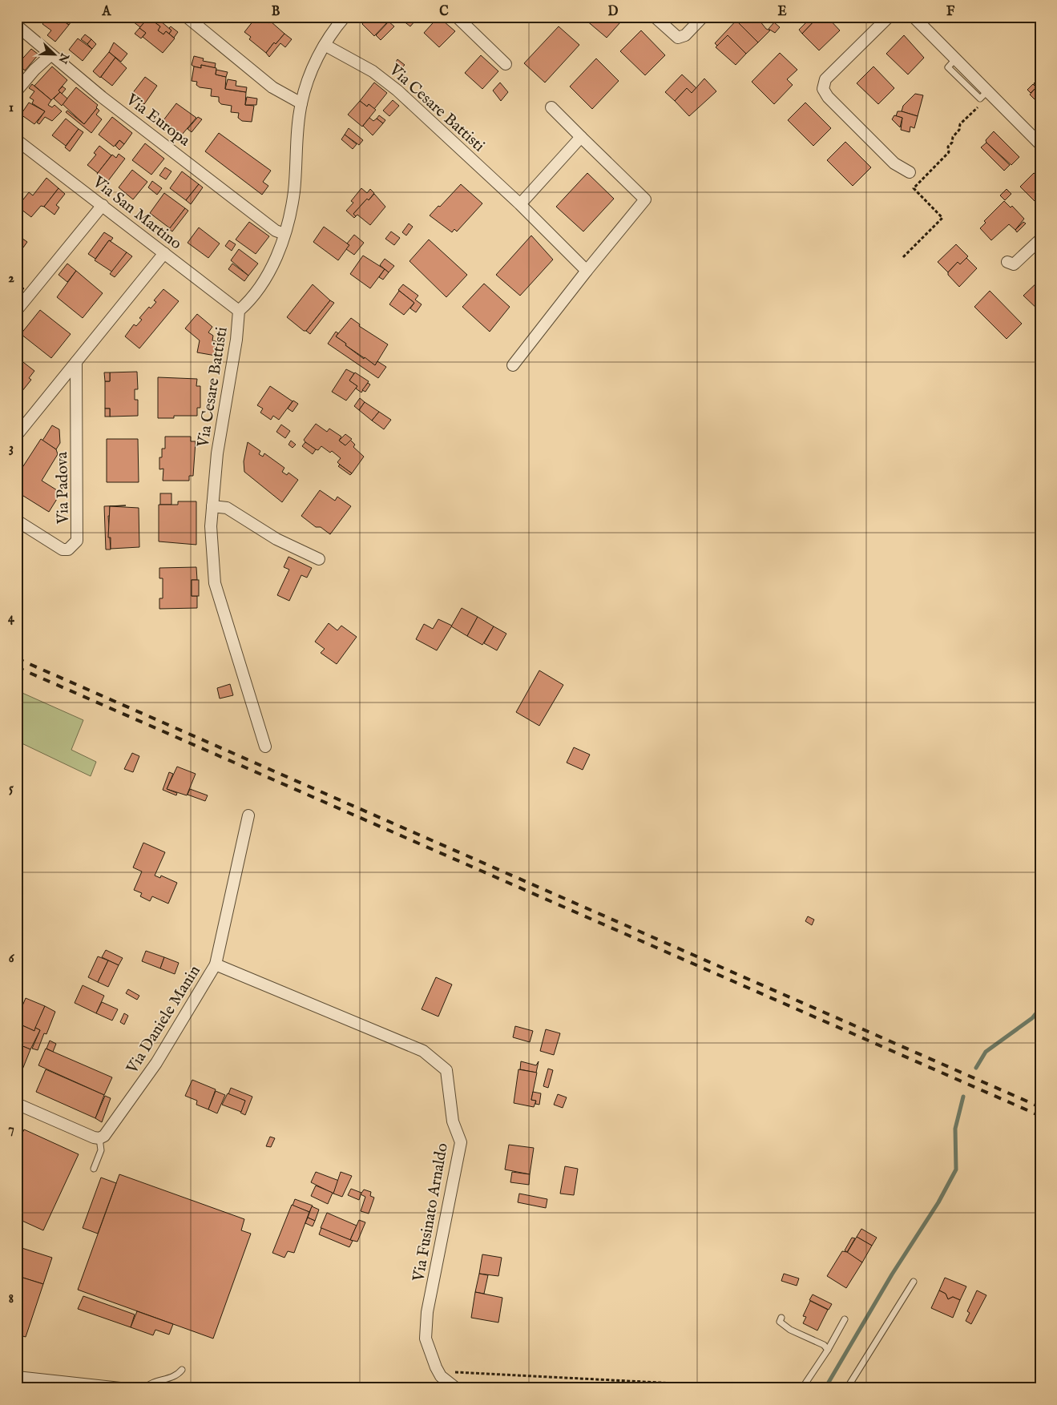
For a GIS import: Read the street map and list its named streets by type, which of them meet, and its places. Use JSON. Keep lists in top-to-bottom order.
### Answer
{
  "streets": {
    "street": [
      "Via Cesare Battisti",
      "Via Europa",
      "Via San Martino",
      "Via Padova",
      "Via Daniele Manin",
      "Via Fusinato Arnaldo"
    ]
  },
  "crossings": [
    ["Via Cesare Battisti", "Via Europa"],
    ["Via Cesare Battisti", "Via San Martino"],
    ["Via Daniele Manin", "Via Fusinato Arnaldo"]
  ],
  "north": "bottom right",
  "grid": {
    "columns": [
      "A",
      "B",
      "C",
      "D",
      "E",
      "F"
    ],
    "rows": [
      "1",
      "2",
      "3",
      "4",
      "5",
      "6",
      "7",
      "8"
    ]
  }
}
